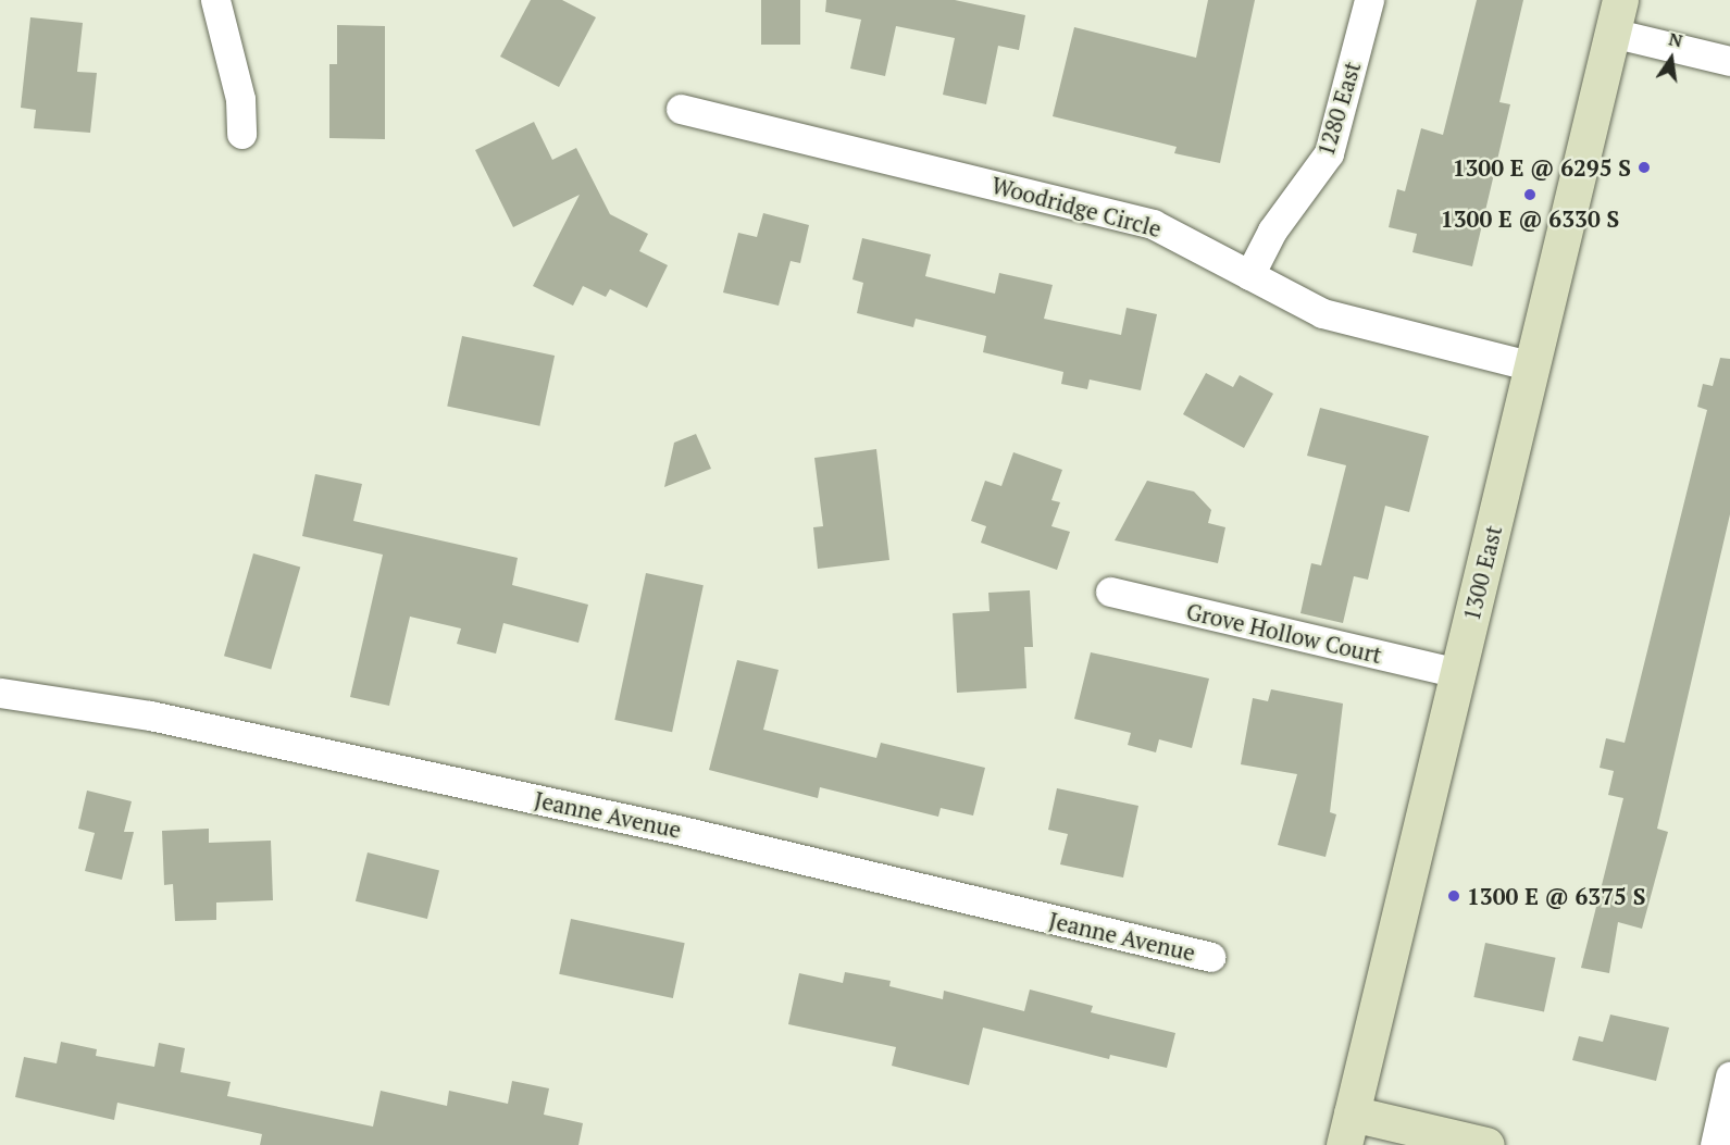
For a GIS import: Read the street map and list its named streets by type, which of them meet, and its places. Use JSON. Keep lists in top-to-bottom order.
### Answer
{
  "streets": {
    "main road": ["1300 East"],
    "street": [
      "1280 East",
      "Woodridge Circle",
      "Grove Hollow Court",
      "Jeanne Avenue"
    ]
  },
  "crossings": [
    ["1280 East", "Woodridge Circle"],
    ["Woodridge Circle", "1300 East"],
    ["1300 East", "Grove Hollow Court"]
  ],
  "places": ["1300 E @ 6295 S", "1300 E @ 6330 S", "1300 E @ 6375 S"],
  "north": "top"
}
